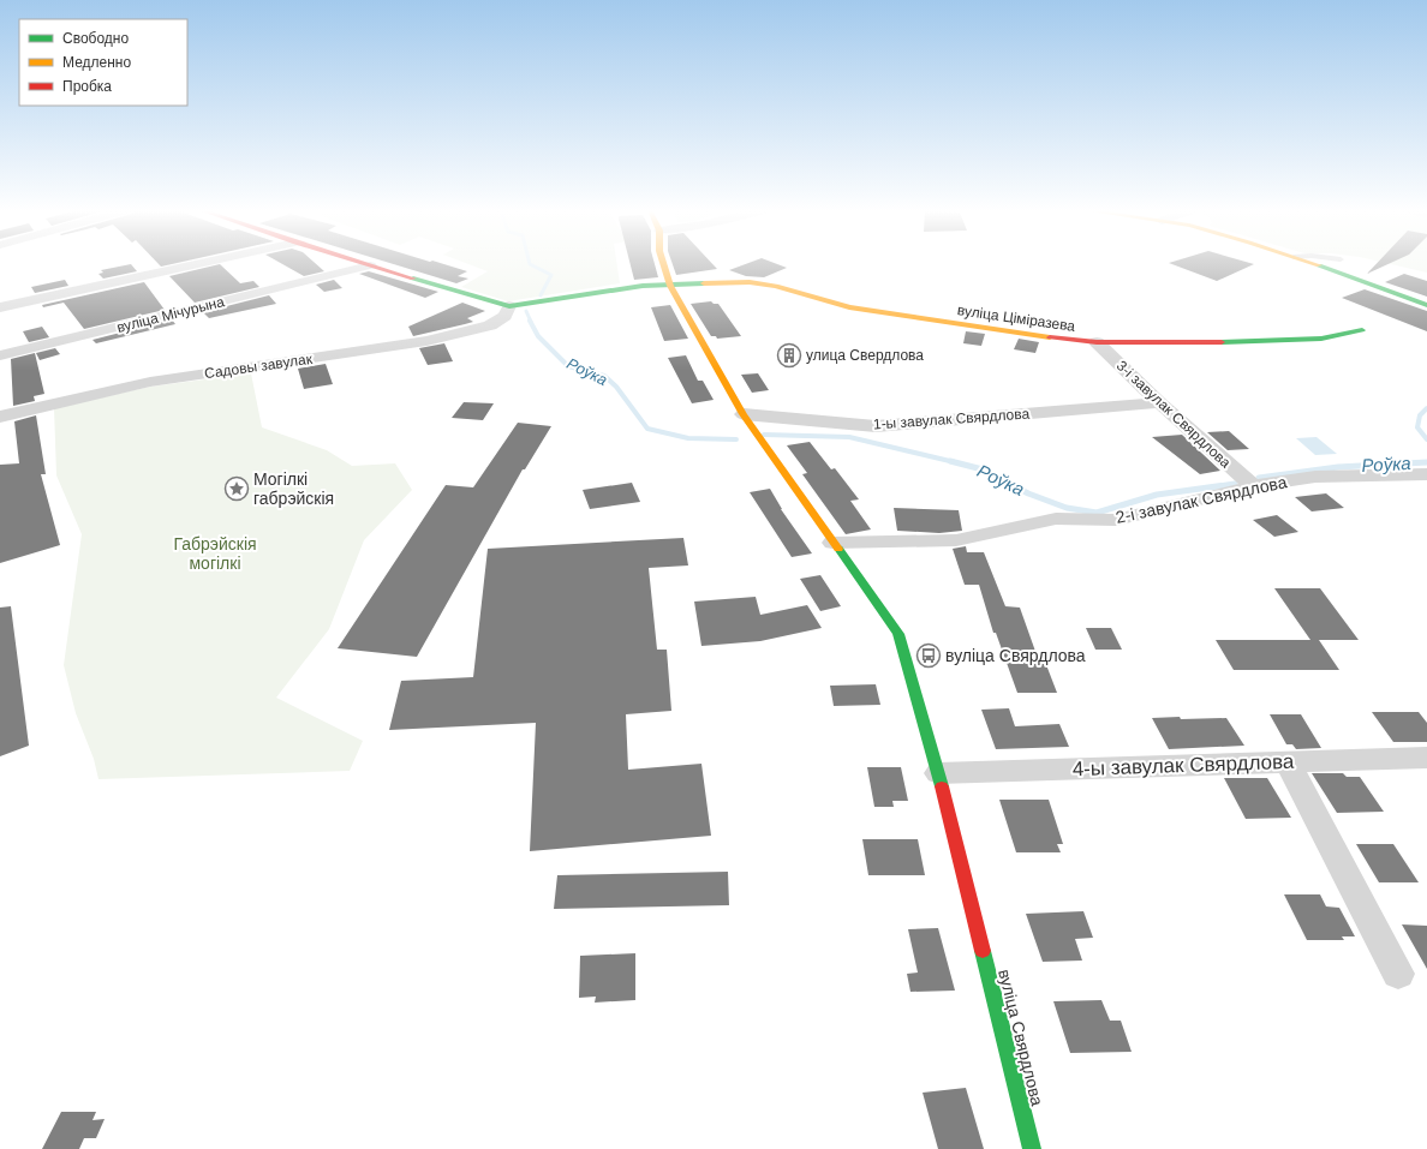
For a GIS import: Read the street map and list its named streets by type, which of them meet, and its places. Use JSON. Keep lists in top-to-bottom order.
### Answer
{
  "streets": {
    "street": [
      "вуліца Мічурына",
      "вуліца Ціміразева",
      "Садовы завулак",
      "3-і завулак Свярдлова",
      "1-ы завулак Свярдлова",
      "2-і завулак Свярдлова",
      "4-ы завулак Свярдлова",
      "вуліца Свярдлова"
    ]
  },
  "crossings": [
    ["вуліца Ціміразева", "Садовы завулак"],
    ["вуліца Ціміразева", "3-і завулак Свярдлова"],
    ["вуліца Ціміразева", "вуліца Свярдлова"],
    ["3-і завулак Свярдлова", "1-ы завулак Свярдлова"],
    ["3-і завулак Свярдлова", "2-і завулак Свярдлова"],
    ["1-ы завулак Свярдлова", "вуліца Свярдлова"],
    ["2-і завулак Свярдлова", "вуліца Свярдлова"],
    ["4-ы завулак Свярдлова", "вуліца Свярдлова"]
  ],
  "water": ["Роўка"],
  "parks": ["Габрэйскія могілкі"],
  "places": {
    "building": ["улица Свердлова"],
    "place": ["Могілкі габрэйскія"],
    "bus stop": ["вуліца Свярдлова"]
  },
  "legend": ["Свободно", "Медленно", "Пробка"]
}
